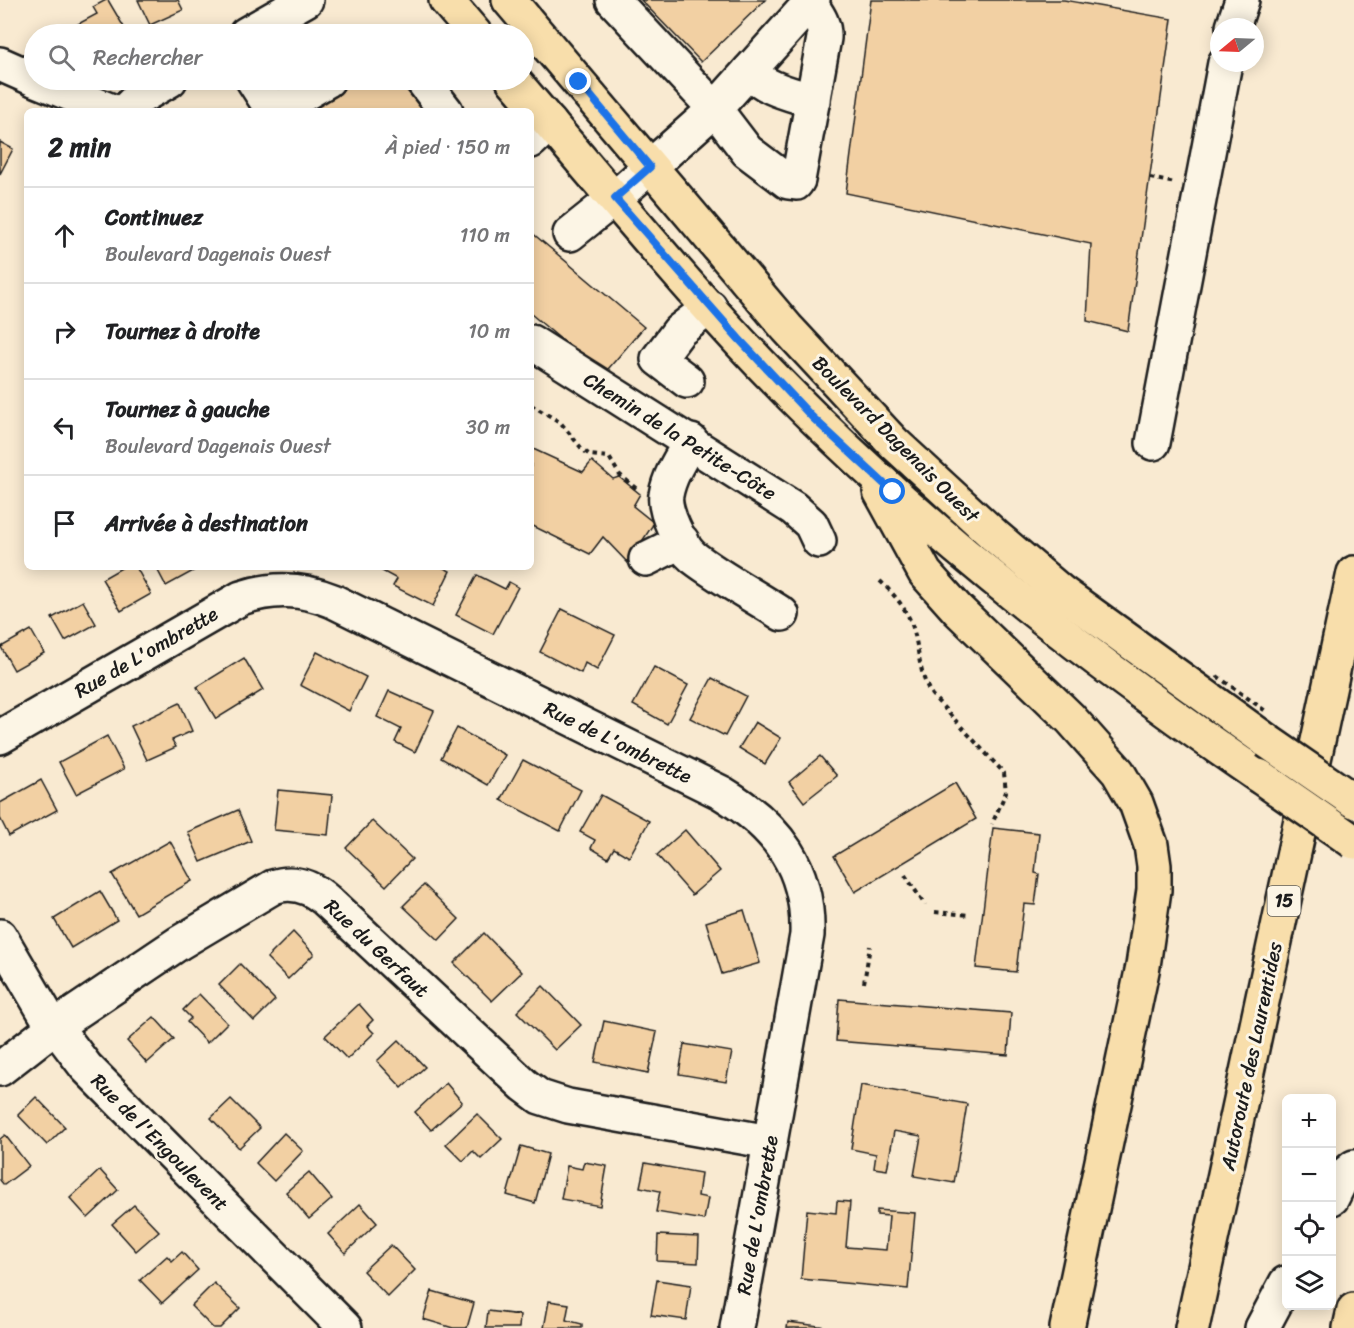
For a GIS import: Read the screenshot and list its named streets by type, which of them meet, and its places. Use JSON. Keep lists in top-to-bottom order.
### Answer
{
  "streets": {
    "main road": ["Boulevard Dagenais Ouest", "15", "Autoroute des Laurentides"],
    "street": [
      "Chemin de la Petite-Côte",
      "Rue de L'ombrette",
      "Rue du Gerfaut",
      "Rue de l'Engoulevent"
    ]
  },
  "crossings": [
    ["Rue de L'ombrette", "Rue du Gerfaut"],
    ["Rue du Gerfaut", "Rue de l'Engoulevent"]
  ],
  "north": "left",
  "page": {
    "search": "Rechercher",
    "heading": ["2 min", "À pied · 150 m"],
    "list": [
      ["Continuez", "Boulevard Dagenais Ouest", "110 m"],
      ["Tournez à droite", "10 m"],
      ["Tournez à gauche", "Boulevard Dagenais Ouest", "30 m"],
      "Arrivée à destination"
    ],
    "map_buttons": ["+", "−"]
  }
}
